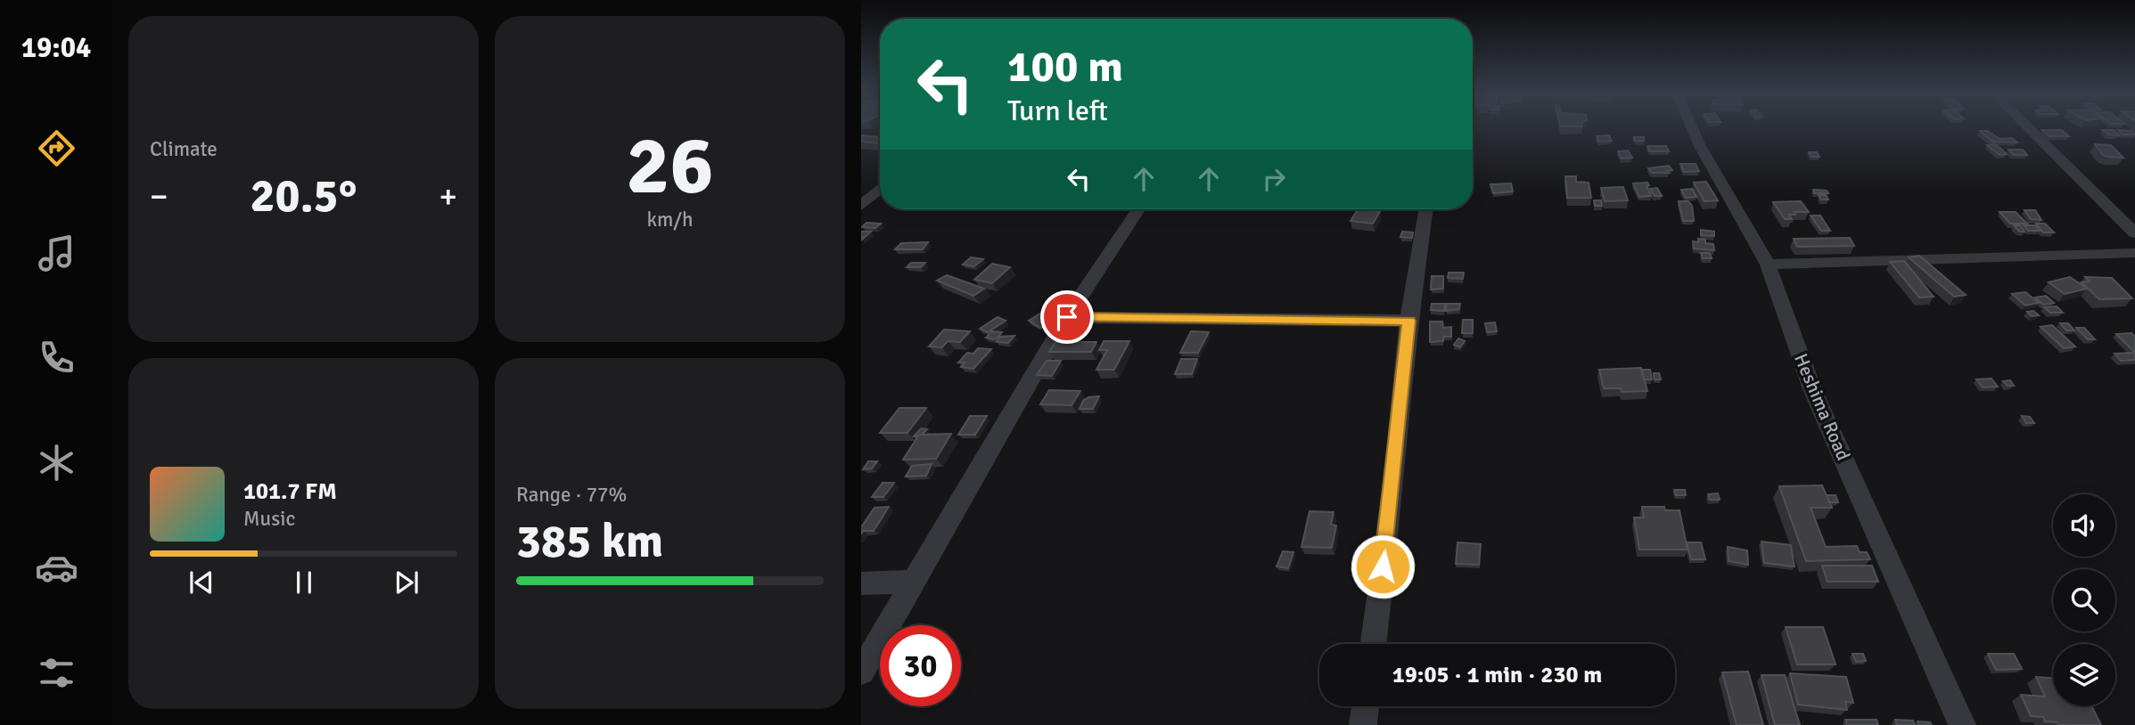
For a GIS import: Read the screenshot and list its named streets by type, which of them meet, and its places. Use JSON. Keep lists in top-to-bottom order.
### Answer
{
  "streets": {
    "street": ["Heshima Road"]
  },
  "page": {
    "tabs": "19:04",
    "tile": [
      "Climate",
      ["26", "km/h"],
      ["Range · 77%", "385 km"]
    ],
    "turn": ["100 m", "Turn left"],
    "heat": ["−", "20.5°", "+"],
    "song": ["101.7 FM", "Music"],
    "limit": "30",
    "trip": "19:05 · 1 min · 230 m"
  }
}
